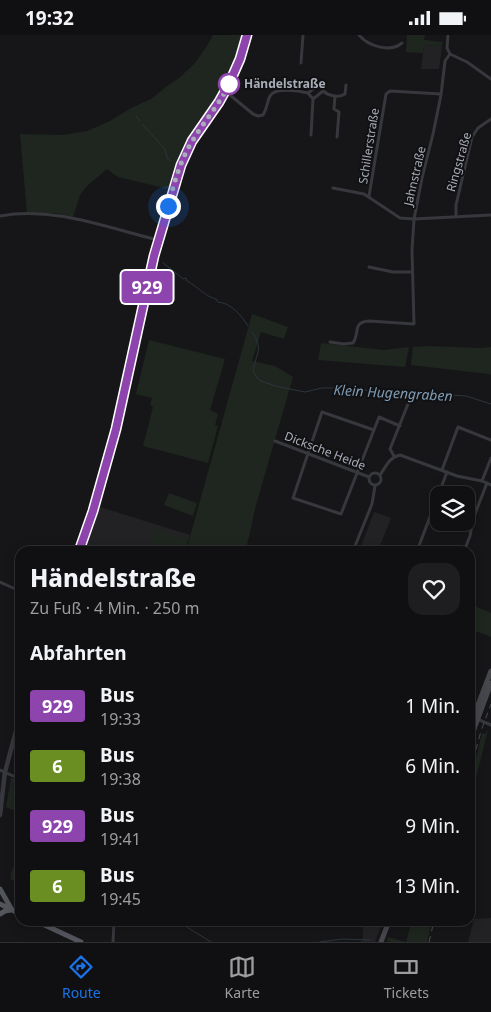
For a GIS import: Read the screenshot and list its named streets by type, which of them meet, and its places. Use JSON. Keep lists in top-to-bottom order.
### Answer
{
  "streets": {
    "street": [
      "Schillerstraße",
      "Ringstraße",
      "Jahnstraße",
      "Dicksche Heide"
    ]
  },
  "crossings": [
    ["Schillerstraße", "Jahnstraße"]
  ],
  "water": ["Klein Hugengraben"],
  "places": ["Händelstraße"],
  "lines": ["bus line 929"],
  "page": {
    "status": "19:32",
    "on_map": "929",
    "heading": [
      ["Händelstraße", "Zu Fuß · 4 Min. · 250 m"],
      "Abfahrten"
    ],
    "list": [
      {
        "mark": "929",
        "name": "Bus",
        "note": "19:33",
        "value": "1 Min."
      },
      {
        "mark": "6",
        "name": "Bus",
        "note": "19:38",
        "value": "6 Min."
      },
      {
        "mark": "929",
        "name": "Bus",
        "note": "19:41",
        "value": "9 Min."
      },
      {
        "mark": "6",
        "name": "Bus",
        "note": "19:45",
        "value": "13 Min."
      }
    ],
    "tabs": ["Route", "Karte", "Tickets"]
  }
}
